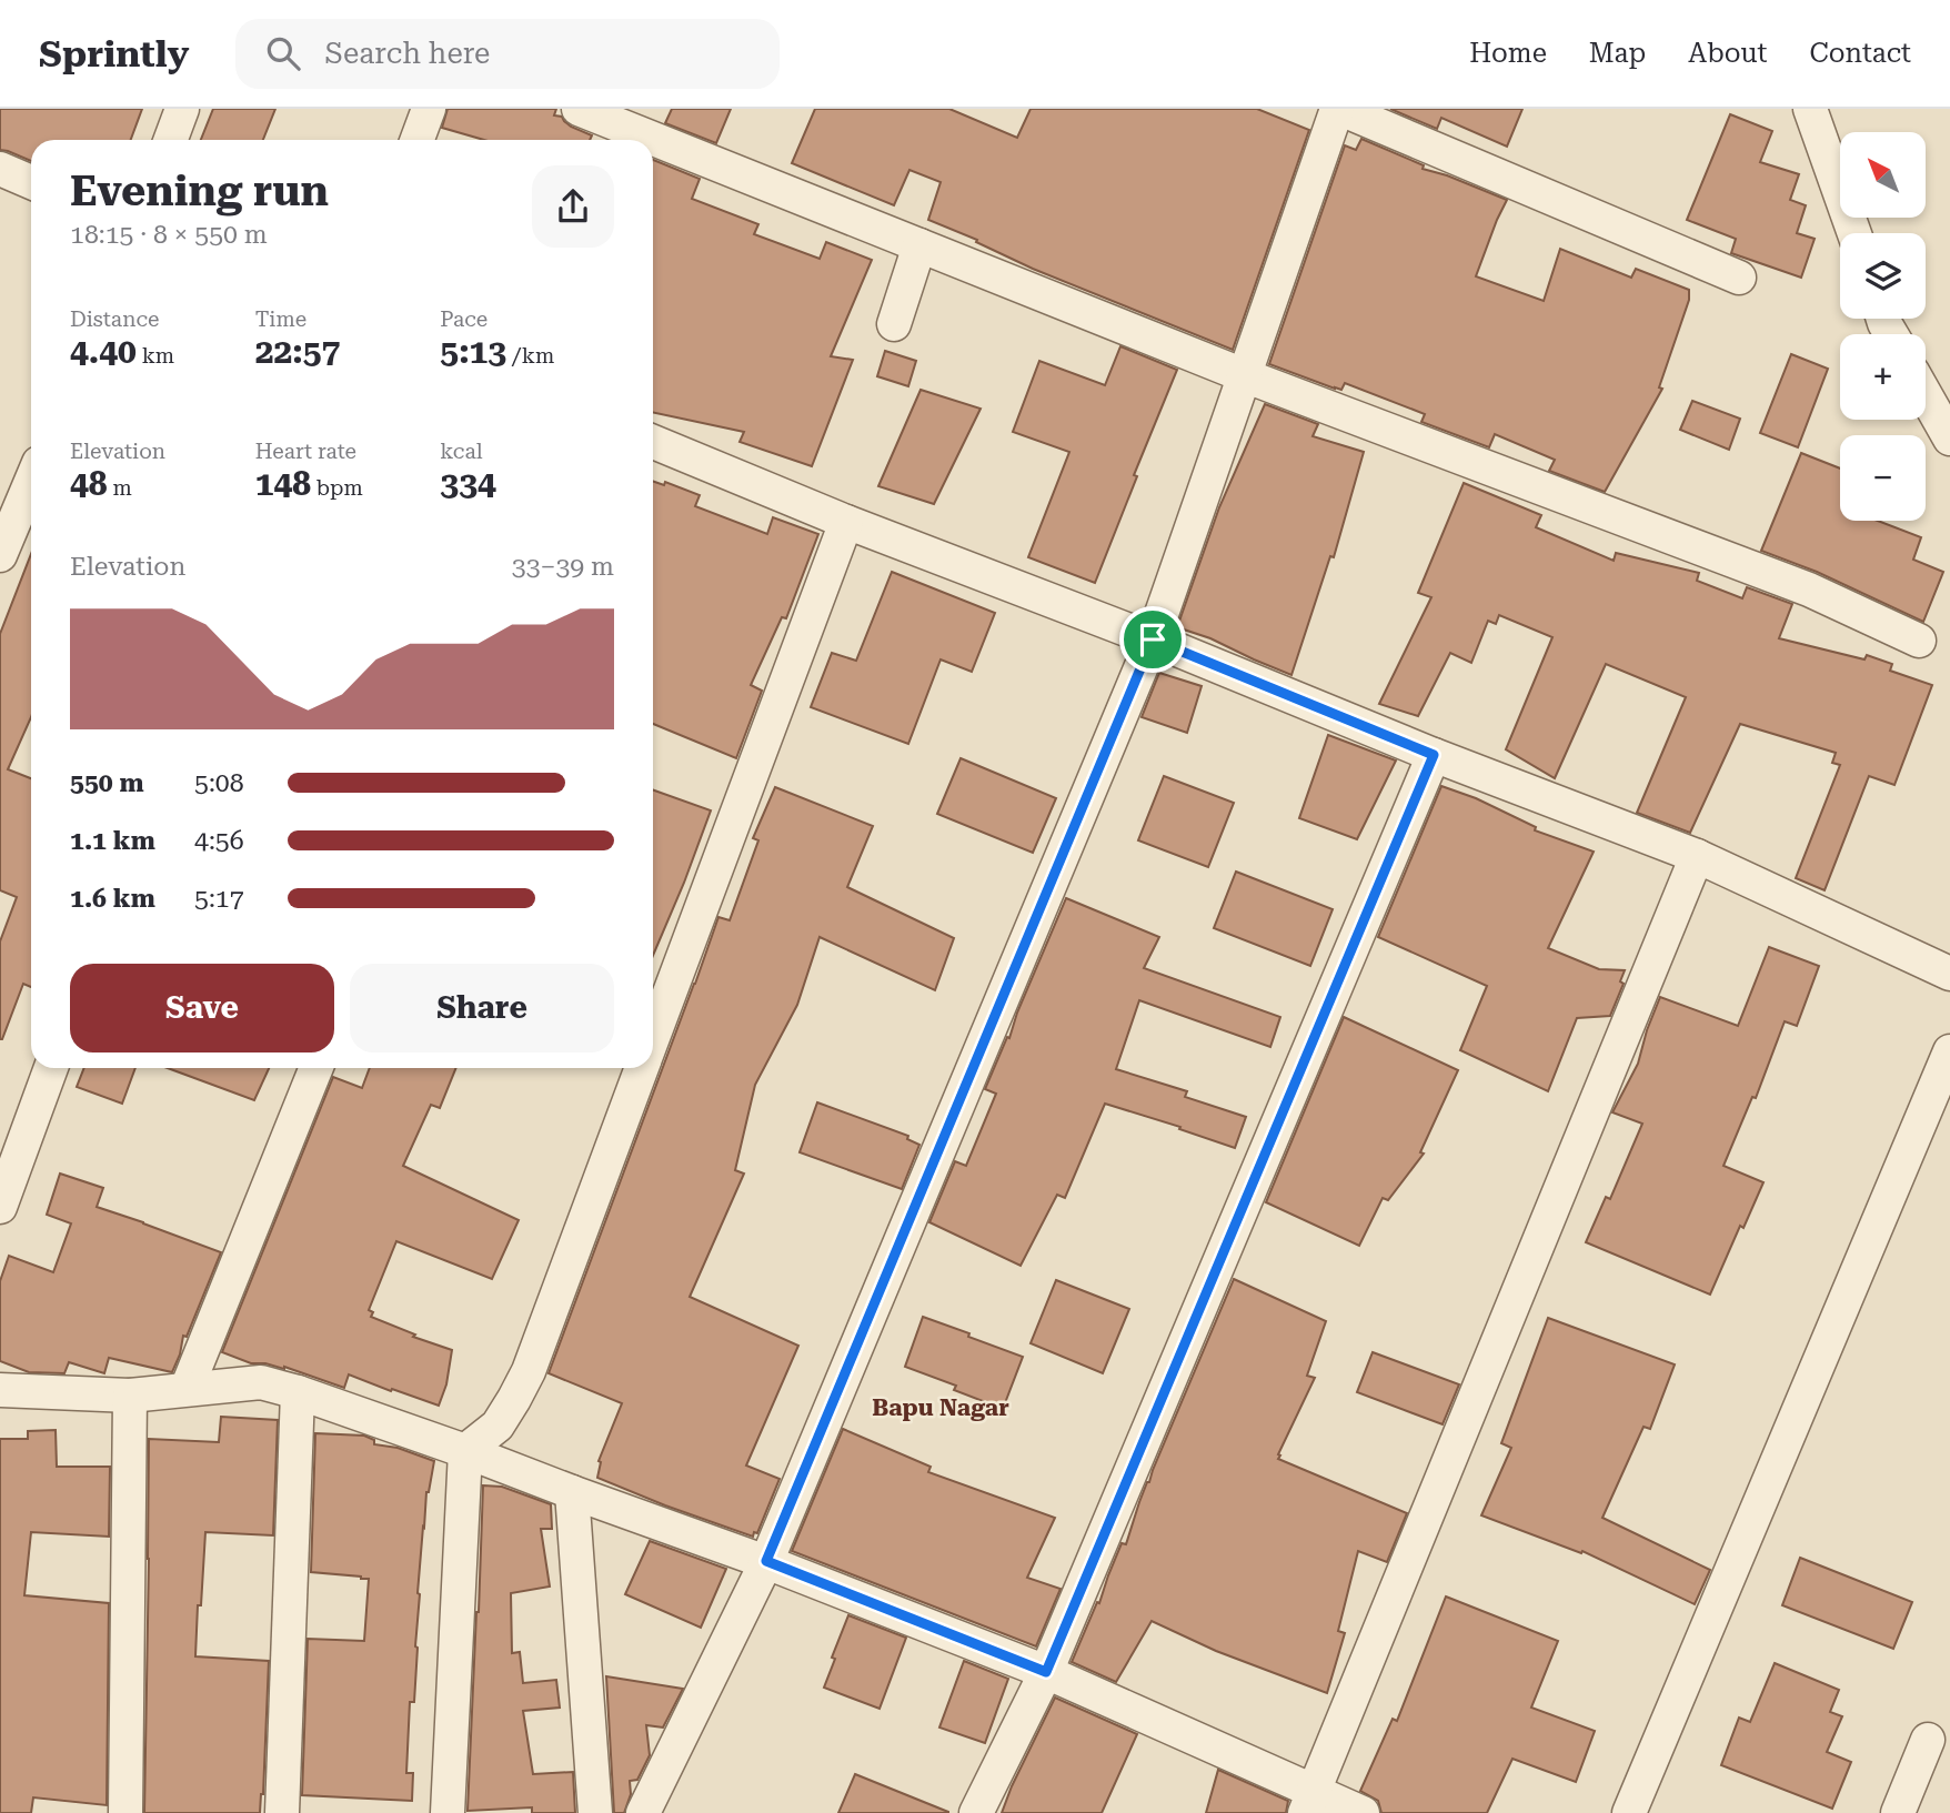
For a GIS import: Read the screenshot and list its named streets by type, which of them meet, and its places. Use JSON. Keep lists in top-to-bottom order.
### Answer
{
  "districts": ["Bapu Nagar"],
  "north": "top left",
  "page": {
    "header": "Sprintly",
    "search": "Search here",
    "nav": [
      "Home",
      "Map",
      "About",
      "Contact"
    ],
    "map_buttons": ["+", "−"],
    "heading": ["Evening run", "18:15 · 8 × 550 m"],
    "stats": [
      ["Distance", "4.40 km"],
      ["Time", "22:57"],
      ["Pace", "5:13 /km"],
      ["Elevation", "48 m"],
      ["Heart rate", "148 bpm"],
      ["kcal", "334"]
    ],
    "chart": ["Elevation", "33–39 m"],
    "list": [
      {
        "name": "550 m",
        "note": "5:08"
      },
      {
        "name": "1.1 km",
        "note": "4:56"
      },
      {
        "name": "1.6 km",
        "note": "5:17"
      }
    ],
    "buttons": ["Save", "Share"]
  }
}
